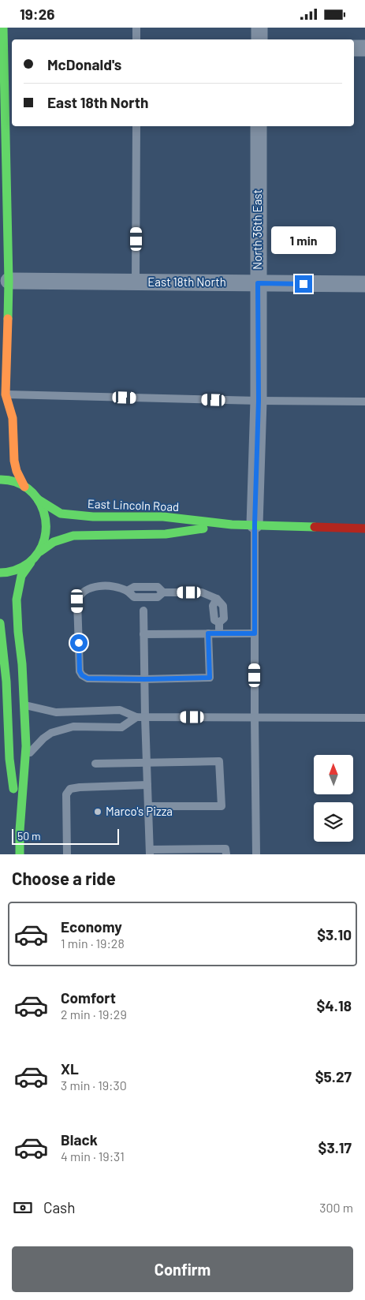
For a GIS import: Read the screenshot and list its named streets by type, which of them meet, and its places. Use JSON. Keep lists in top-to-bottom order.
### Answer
{
  "streets": {
    "main road": ["East Lincoln Road"],
    "street": ["North 36th East", "East 18th North"]
  },
  "crossings": [
    ["North 36th East", "East 18th North"],
    ["North 36th East", "East Lincoln Road"]
  ],
  "places": ["Marco's Pizza"],
  "scale_bar": "50 m",
  "north": "top",
  "page": {
    "status": "19:26",
    "banner": ["McDonald's", "East 18th North"],
    "bubble": "1 min",
    "scale": "50 m",
    "heading": "Choose a ride",
    "list": [
      {
        "name": "Economy",
        "note": "1 min · 19:28",
        "value": "$3.10"
      },
      {
        "name": "Comfort",
        "note": "2 min · 19:29",
        "value": "$4.18"
      },
      {
        "name": "XL",
        "note": "3 min · 19:30",
        "value": "$5.27"
      },
      {
        "name": "Black",
        "note": "4 min · 19:31",
        "value": "$3.17"
      }
    ],
    "pay": ["Cash", "300 m"],
    "buttons": "Confirm"
  }
}
